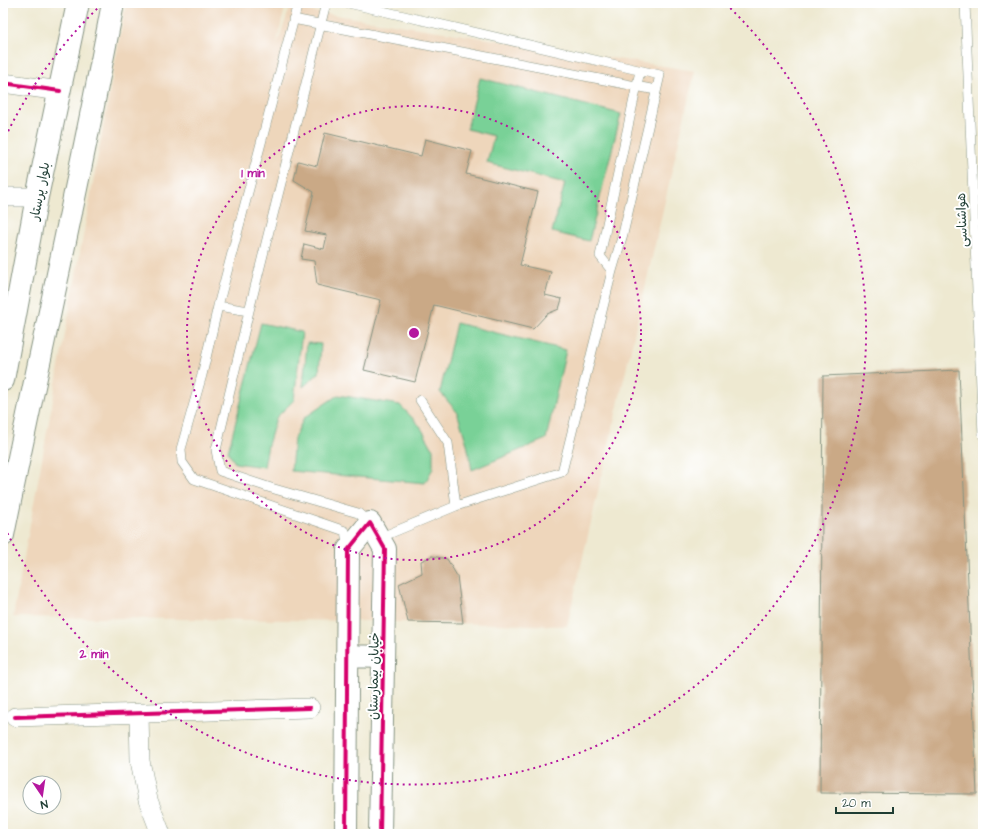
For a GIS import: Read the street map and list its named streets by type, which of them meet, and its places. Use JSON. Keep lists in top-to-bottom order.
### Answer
{
  "streets": {
    "main road": ["بلوار پرستار", "خیابان بیمارستان"],
    "lane": ["هواشناسی"]
  },
  "scale_bar": "20 m",
  "north": "bottom",
  "rings": ["1 min", "2 min"]
}
